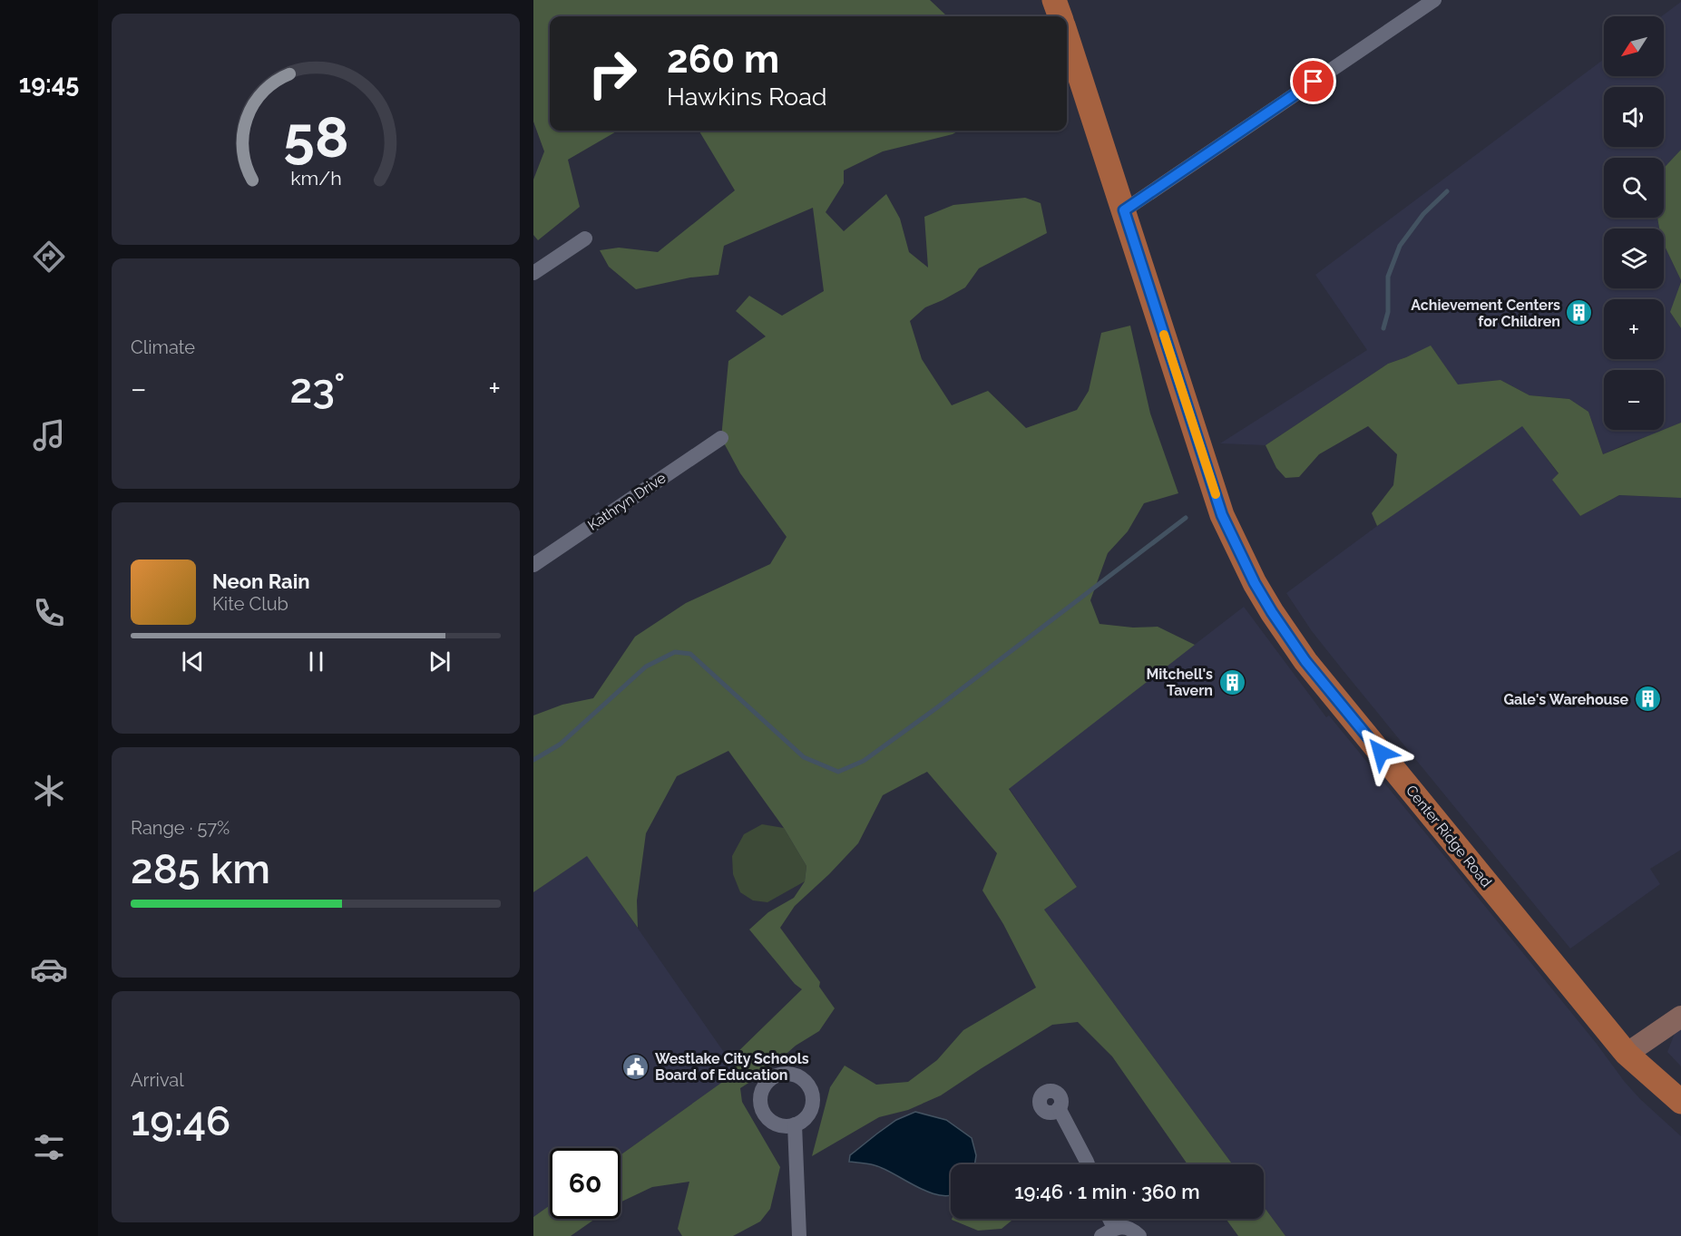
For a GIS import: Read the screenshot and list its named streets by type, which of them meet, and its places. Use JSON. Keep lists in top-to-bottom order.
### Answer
{
  "streets": {
    "main road": ["Center Ridge Road"],
    "street": ["Kathryn Drive"]
  },
  "places": {
    "building": ["Achievement Centers for Children", "Mitchell's Tavern", "Gale's Warehouse"],
    "public building": ["Westlake City Schools Board of Education"]
  },
  "north": "bottom left",
  "page": {
    "tabs": "19:45",
    "map_buttons": ["+", "−"],
    "turn": ["260 m", "Hawkins Road"],
    "tile": [
      "Climate",
      ["Range · 57%", "285 km"],
      ["Arrival", "19:46"]
    ],
    "heat": ["−", "23°", "+"],
    "song": ["Neon Rain", "Kite Club"],
    "limit": "60",
    "trip": "19:46 · 1 min · 360 m",
    "gauge": ["58", "km/h"]
  }
}
